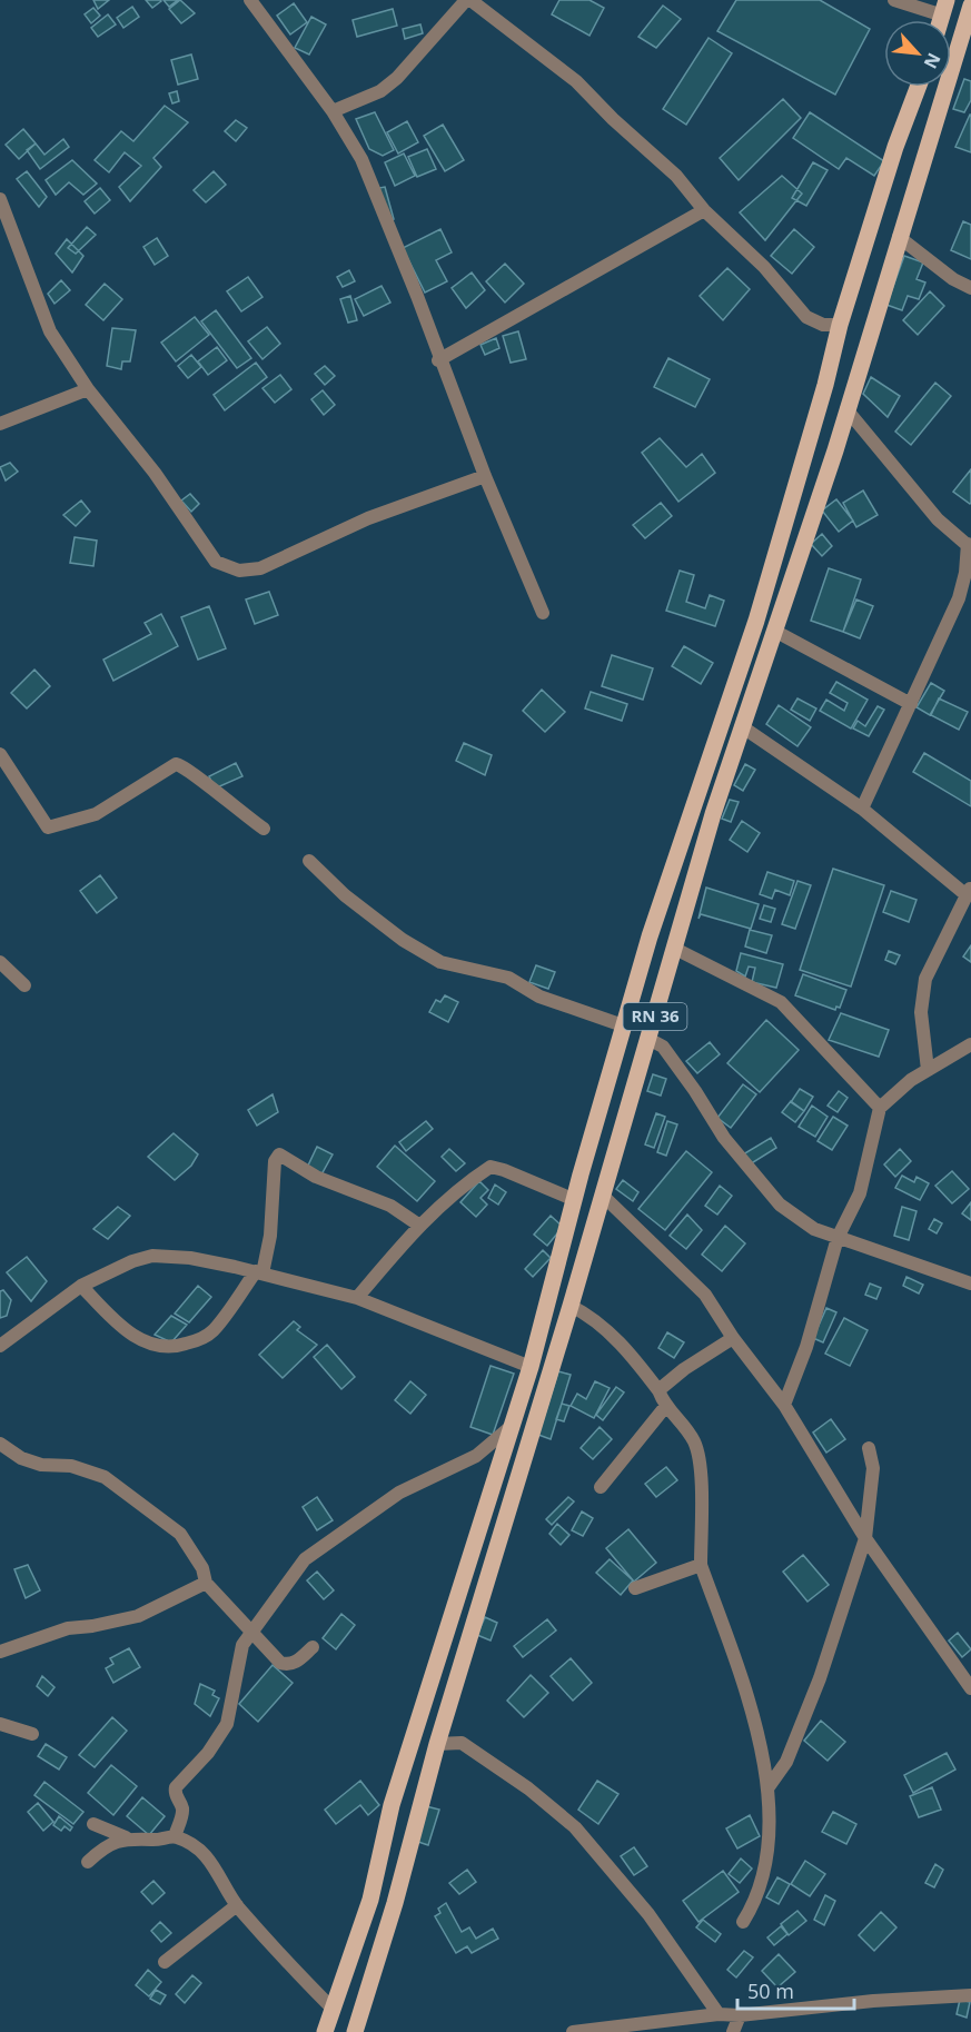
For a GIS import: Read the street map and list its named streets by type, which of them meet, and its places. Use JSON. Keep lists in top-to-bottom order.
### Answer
{
  "streets": {
    "main road": ["RN 36"]
  },
  "scale_bar": "50 m",
  "north": "bottom right"
}
